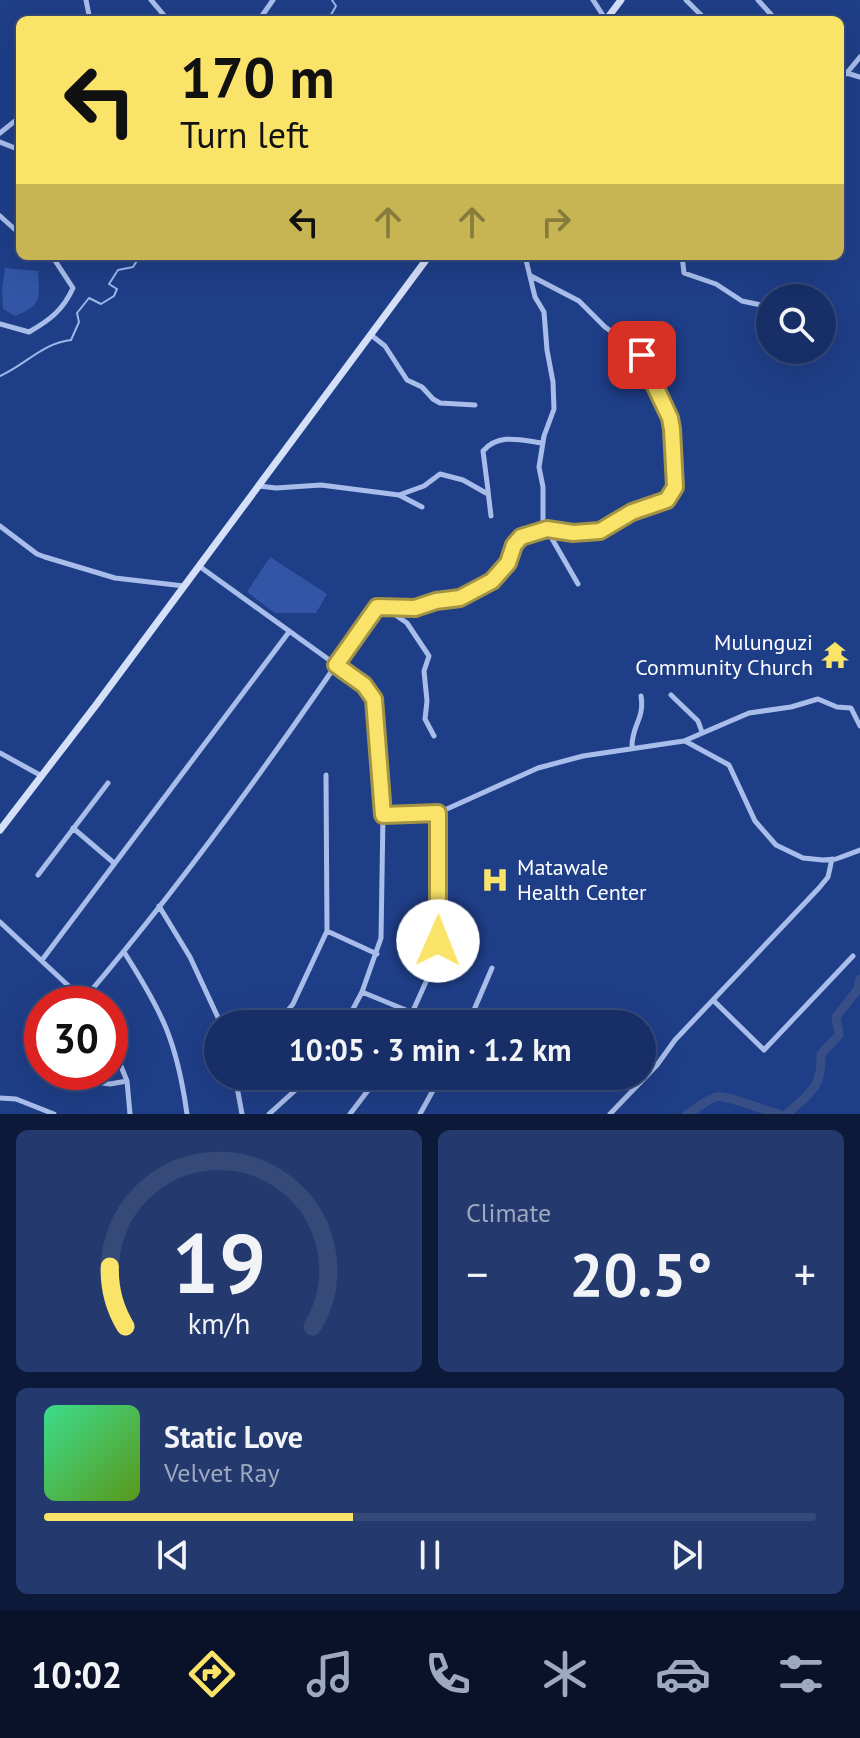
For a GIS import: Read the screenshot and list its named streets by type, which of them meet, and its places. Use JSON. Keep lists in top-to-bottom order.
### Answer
{
  "places": {
    "temple": ["Mulunguzi Community Church"],
    "hospital": ["Matawale Health Center"]
  },
  "page": {
    "turn": ["170 m", "Turn left"],
    "limit": "30",
    "trip": "10:05 · 3 min · 1.2 km",
    "tile": "Climate",
    "heat": ["−", "20.5°", "+"],
    "song": ["Static Love", "Velvet Ray"],
    "tabs": "10:02",
    "gauge": ["19", "km/h"]
  }
}
